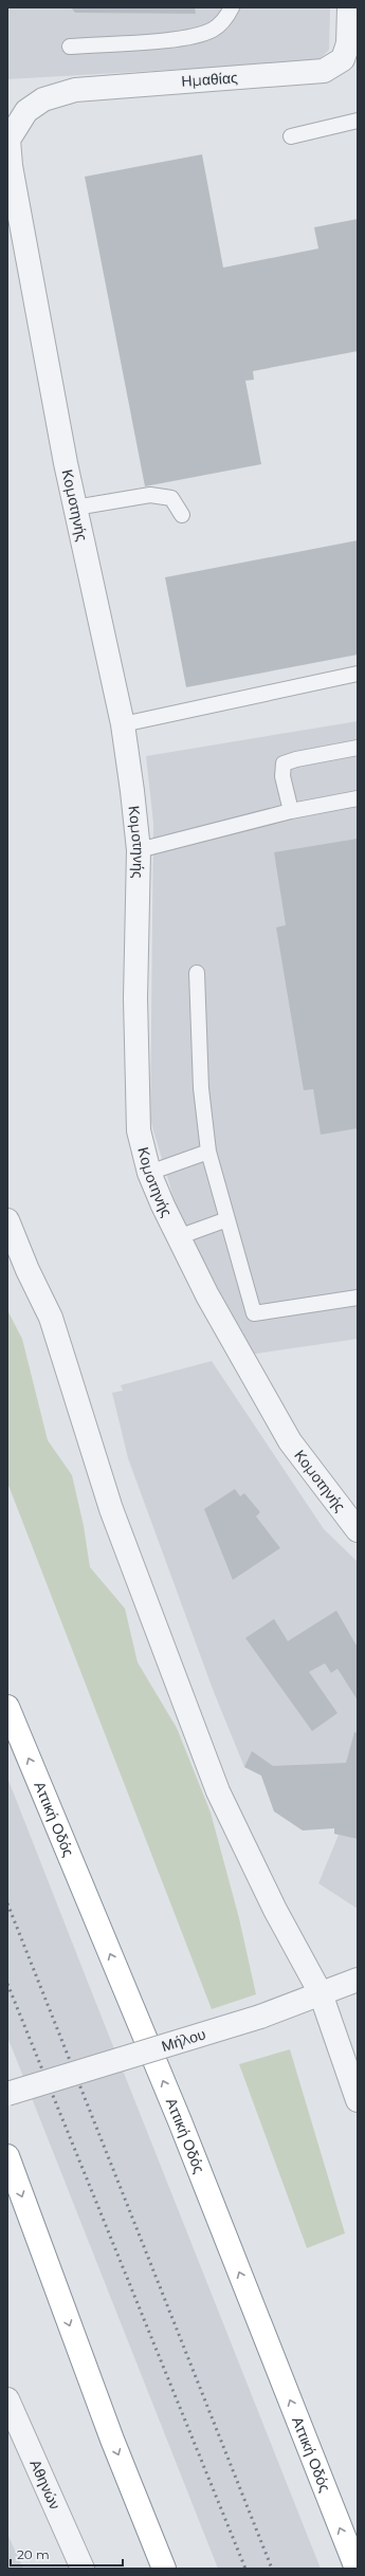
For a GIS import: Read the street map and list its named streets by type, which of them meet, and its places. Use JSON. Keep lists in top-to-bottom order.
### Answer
{
  "streets": {
    "highway": ["Αττική Οδός"],
    "street": [
      "Ημαθίας",
      "Κομοτηνής",
      "Μήλου",
      "Αθηνών"
    ]
  },
  "crossings": [
    ["Ημαθίας", "Κομοτηνής"]
  ],
  "scale_bar": "20 m"
}
